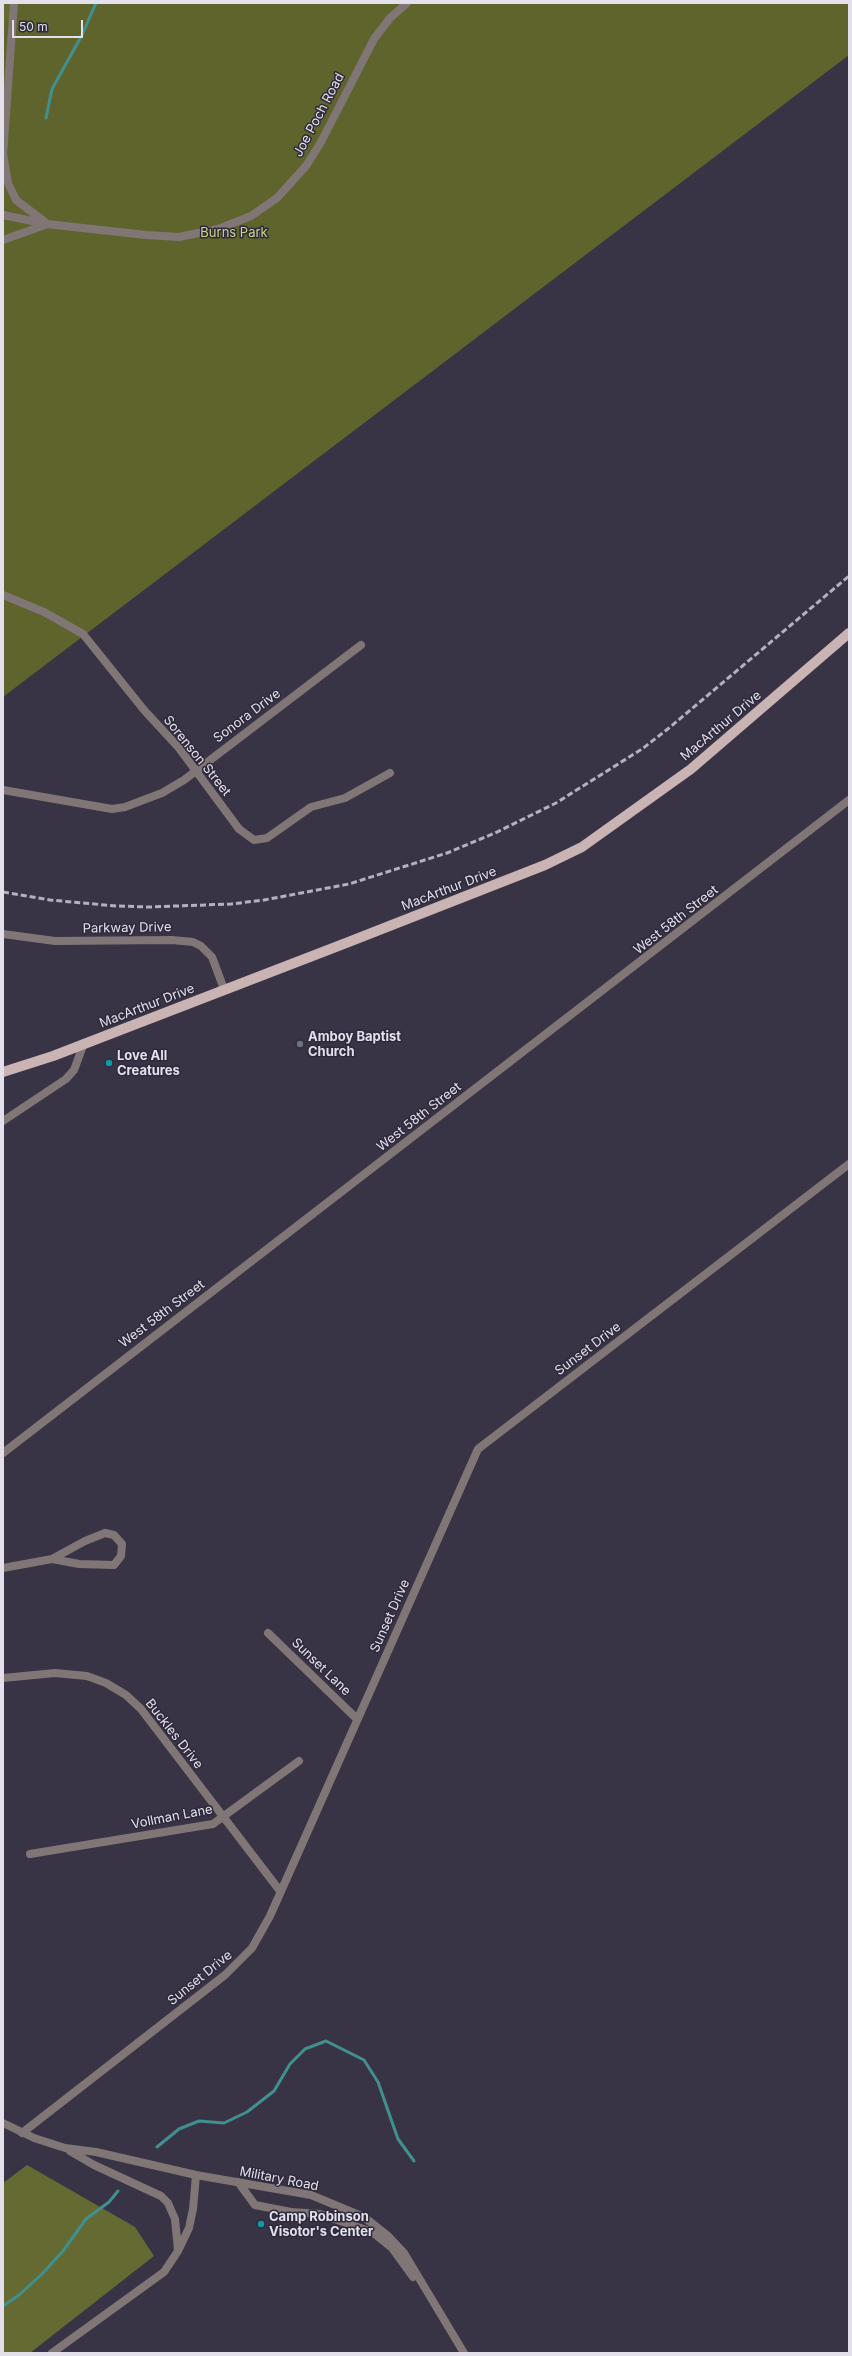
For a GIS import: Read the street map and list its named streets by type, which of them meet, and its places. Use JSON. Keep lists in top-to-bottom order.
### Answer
{
  "streets": {
    "main road": ["MacArthur Drive"],
    "street": [
      "Joe Poch Road",
      "Sonora Drive",
      "Sorenson Street",
      "West 58th Street",
      "Parkway Drive",
      "Sunset Drive",
      "Sunset Lane",
      "Buckles Drive",
      "Vollman Lane",
      "Military Road"
    ]
  },
  "crossings": [
    ["Sonora Drive", "Sorenson Street"],
    ["MacArthur Drive", "Parkway Drive"],
    ["Sunset Drive", "Sunset Lane"],
    ["Sunset Drive", "Buckles Drive"],
    ["Sunset Drive", "Military Road"],
    ["Buckles Drive", "Vollman Lane"]
  ],
  "parks": ["Burns Park"],
  "places": ["Amboy Baptist Church", "Love All Creatures", "Camp Robinson Visotor's Center"],
  "scale_bar": "50 m"
}
